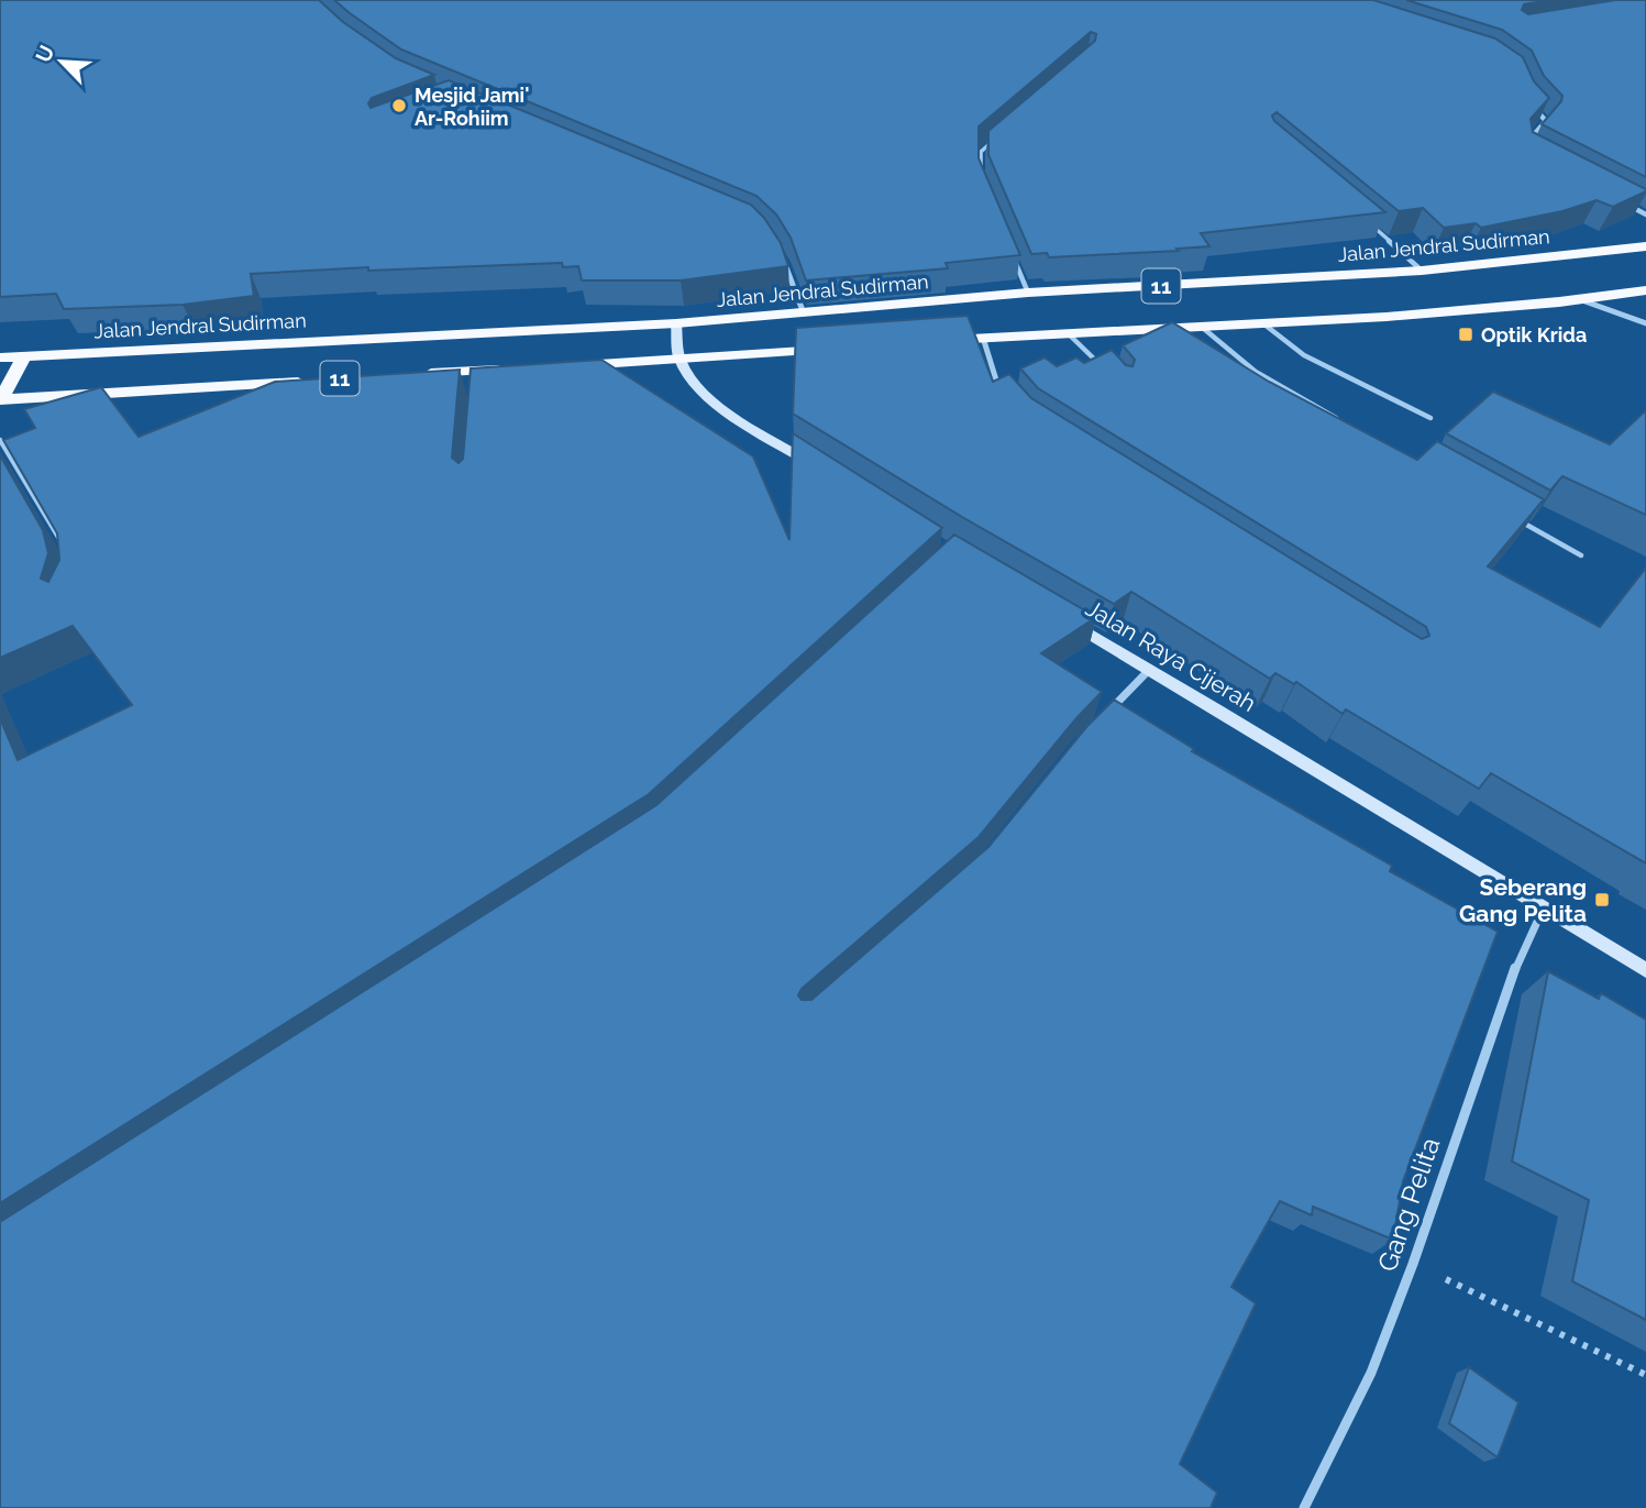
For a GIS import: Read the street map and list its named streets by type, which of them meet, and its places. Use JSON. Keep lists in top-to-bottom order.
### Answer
{
  "streets": {
    "highway": ["Jalan Jendral Sudirman", "11"],
    "main road": ["Jalan Raya Cijerah"],
    "street": ["Gang Pelita"]
  },
  "crossings": [
    ["Jalan Raya Cijerah", "Gang Pelita"]
  ],
  "places": {
    "other": ["Mesjid Jami' Ar-Rohiim"],
    "transit": ["Optik Krida", "Seberang Gang Pelita"]
  },
  "north": "top left"
}
